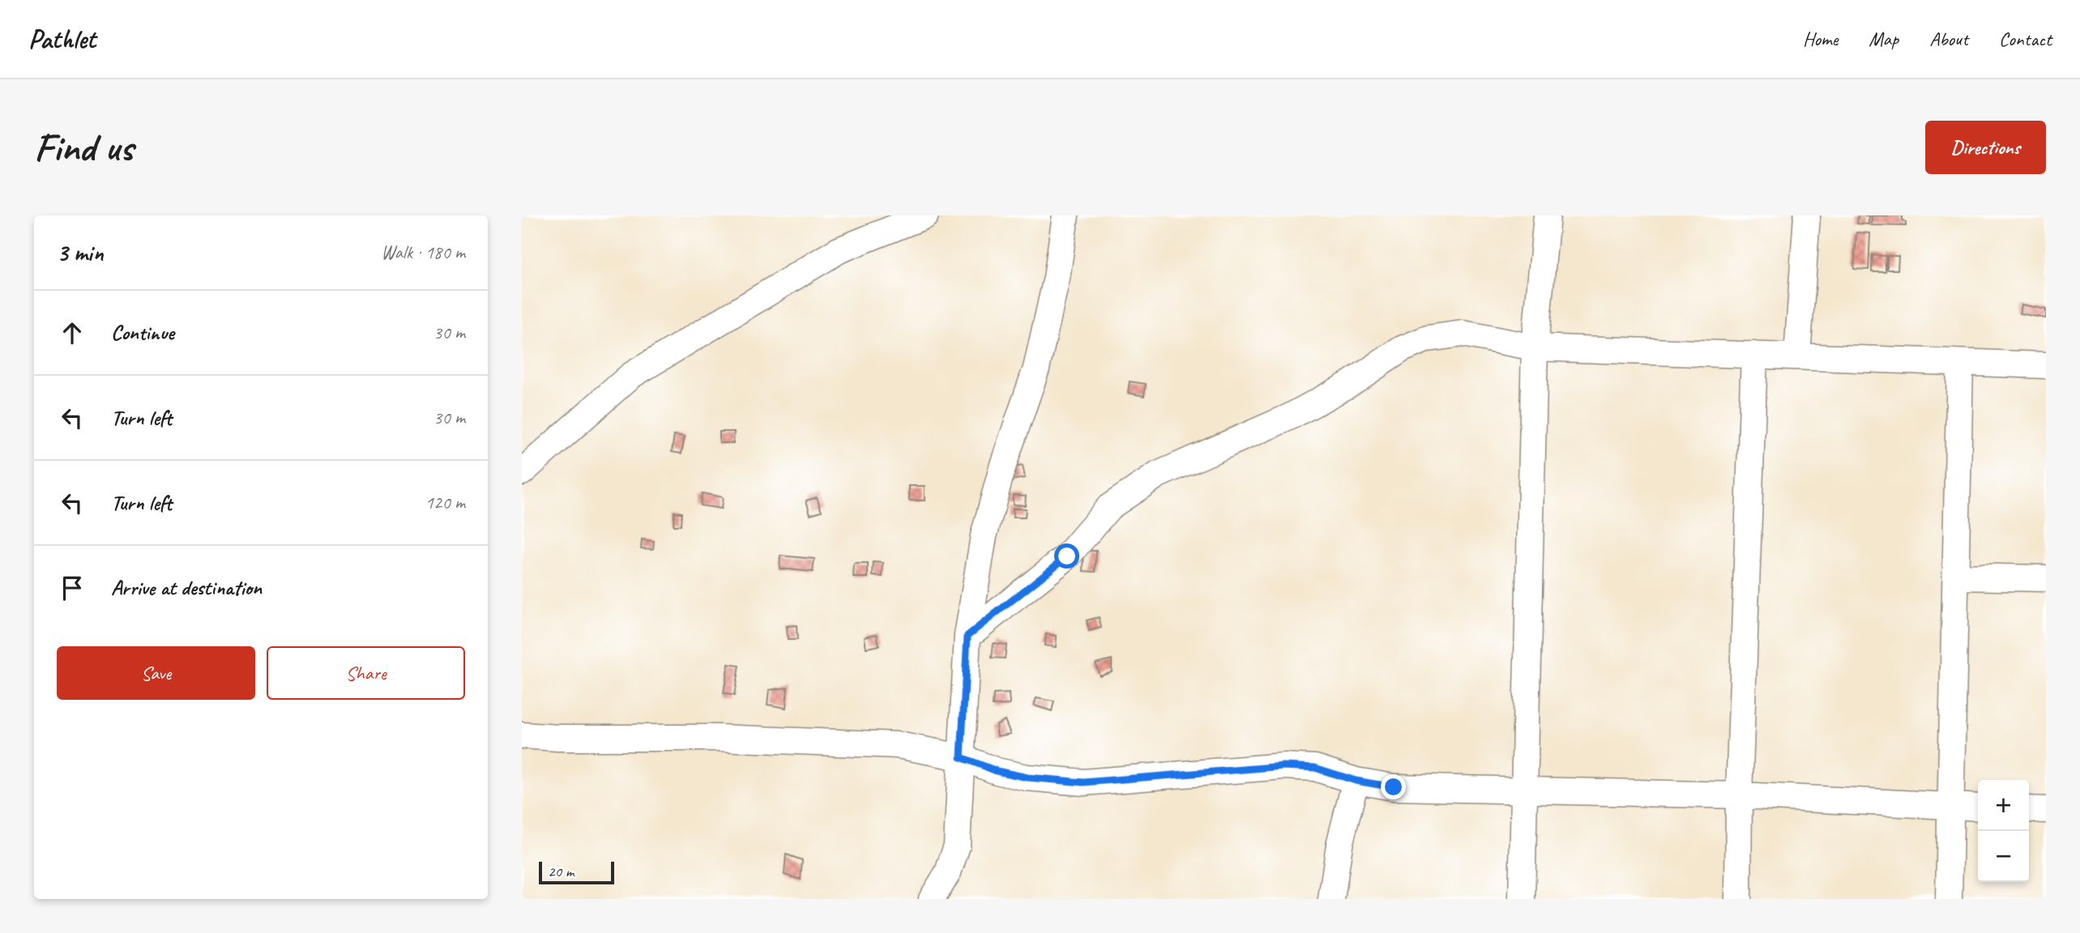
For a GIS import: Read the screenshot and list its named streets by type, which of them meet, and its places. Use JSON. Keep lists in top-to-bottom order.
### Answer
{
  "scale_bar": "20 m",
  "page": {
    "header": "Pathlet",
    "nav": [
      "Home",
      "Map",
      "About",
      "Contact"
    ],
    "buttons": [
      "Directions",
      ["Save", "Share"]
    ],
    "title": "Find us",
    "heading": ["3 min", "Walk · 180 m"],
    "list": [
      ["Continue", "30 m"],
      ["Turn left", "30 m"],
      ["Turn left", "120 m"],
      "Arrive at destination"
    ],
    "map_buttons": ["+", "−"],
    "scale": "20 m"
  }
}
